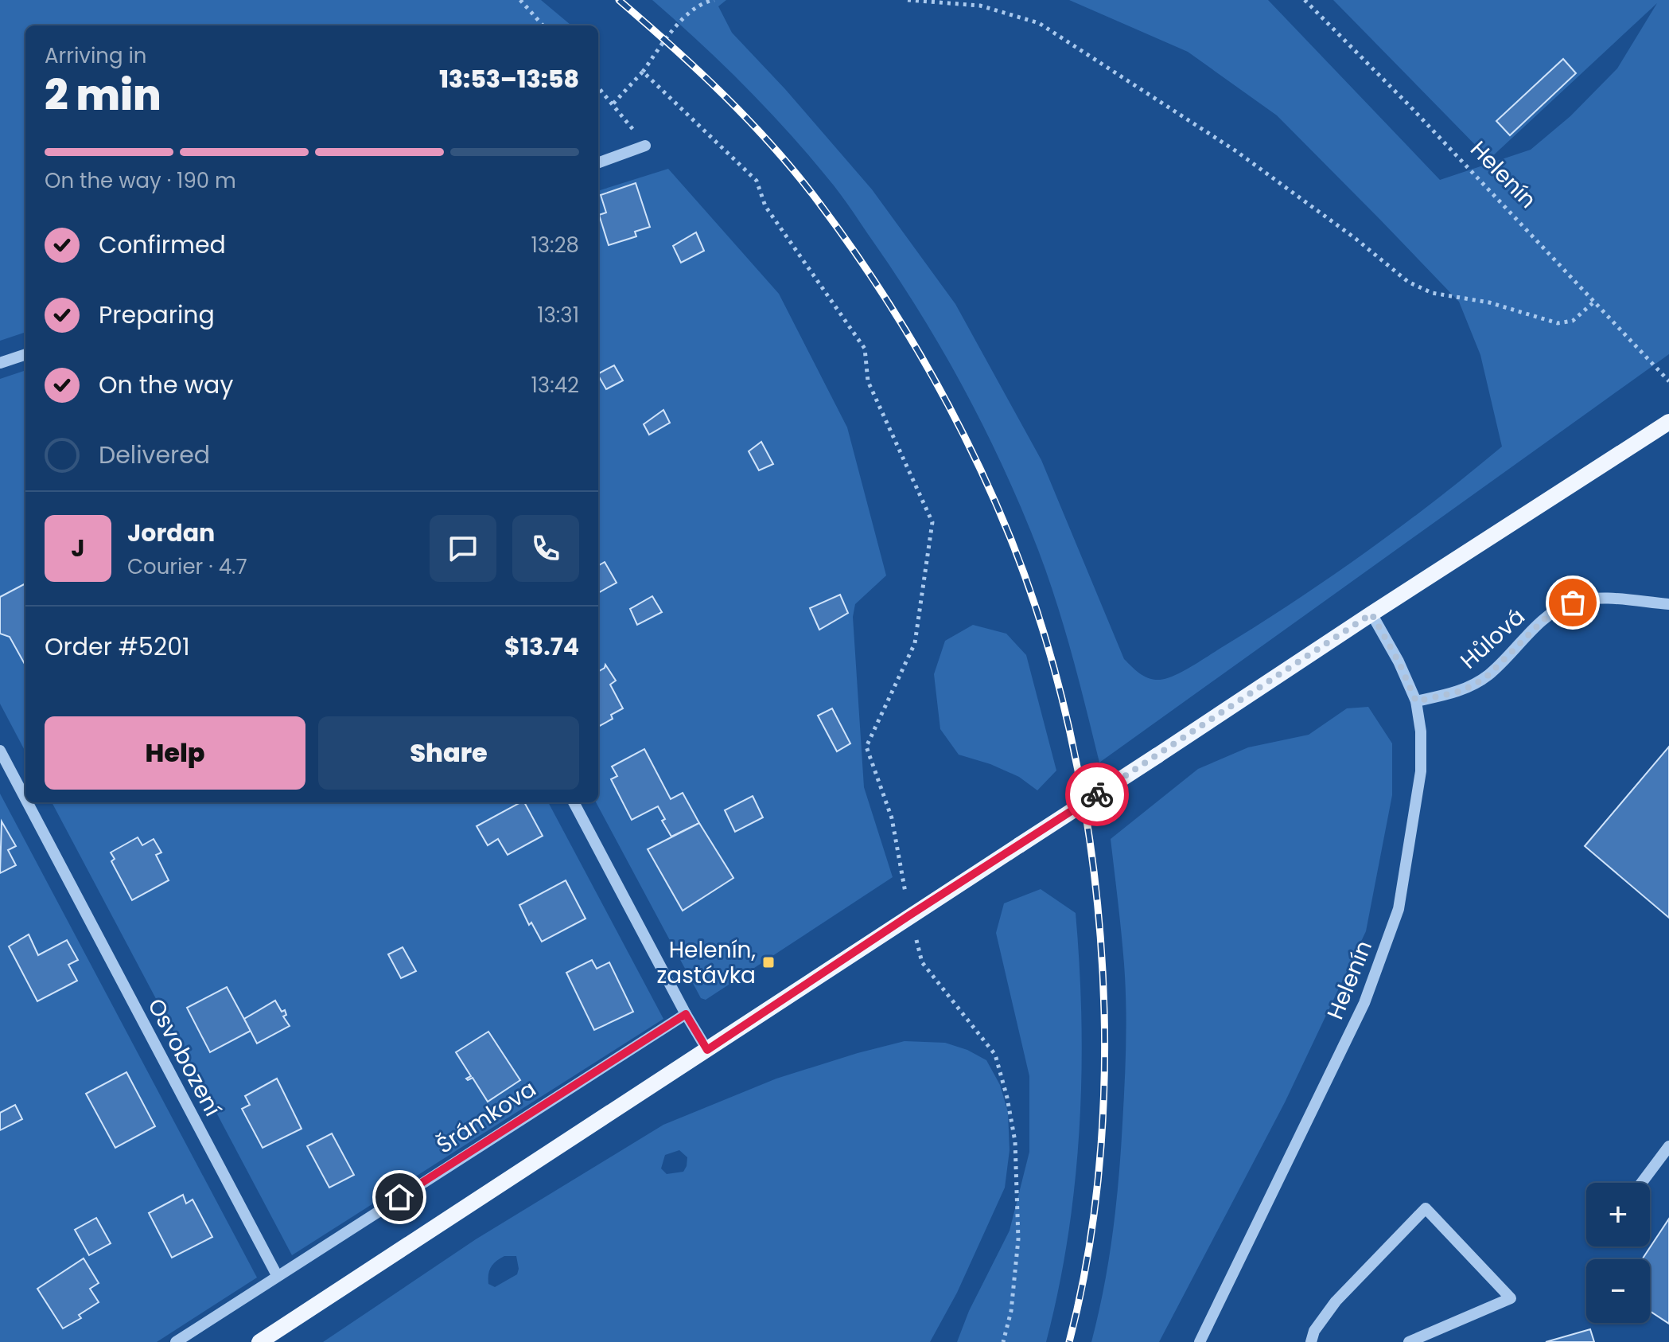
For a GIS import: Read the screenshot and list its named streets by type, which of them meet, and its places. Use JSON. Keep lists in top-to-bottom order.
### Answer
{
  "streets": {
    "street": [
      "Helenín",
      "Hůlová",
      "Osvobození",
      "Šrámkova"
    ]
  },
  "crossings": [
    ["Helenín", "Hůlová"],
    ["Osvobození", "Šrámkova"]
  ],
  "places": {
    "transit": ["Helenín, zastávka"]
  },
  "page": {
    "heading": ["2 min", "Arriving in", "13:53–13:58"],
    "panel": [
      "Jordan",
      "Courier · 4.7",
      "Order #5201",
      "$13.74"
    ],
    "bar": "On the way · 190 m",
    "list": [
      ["Confirmed", "13:28"],
      ["Preparing", "13:31"],
      ["On the way", "13:42"],
      "Delivered"
    ],
    "round": "J",
    "buttons": ["Help", "Share"],
    "map_buttons": ["+", "−"]
  }
}
